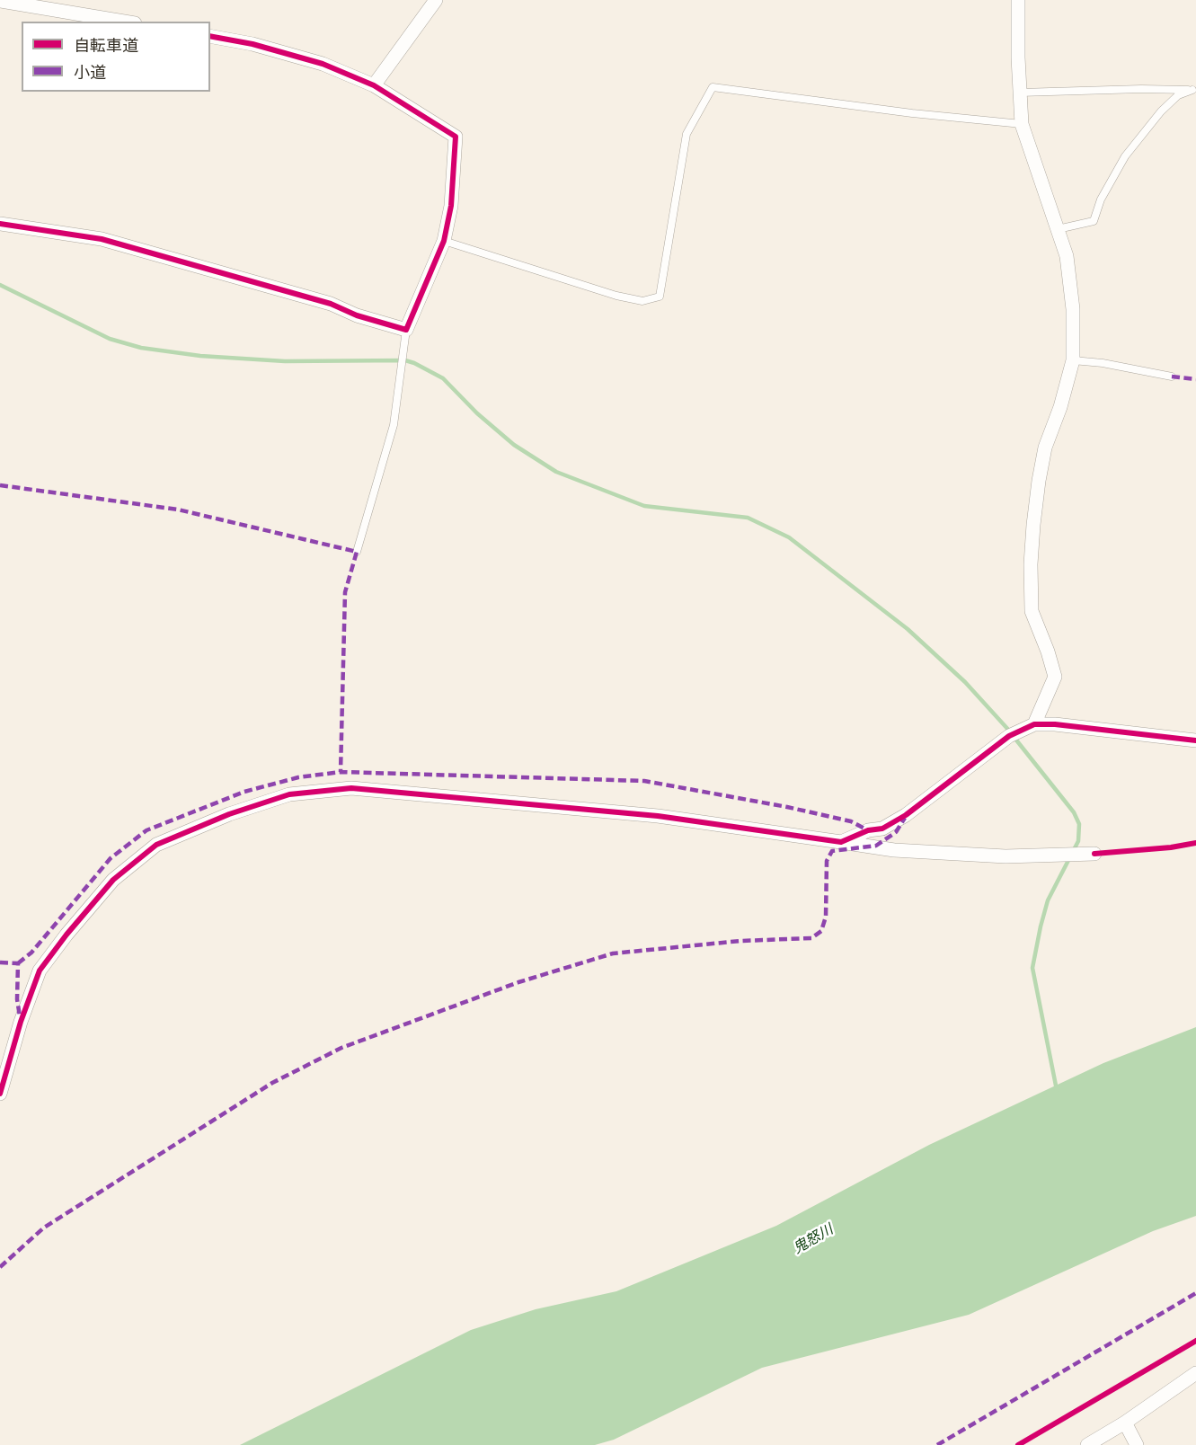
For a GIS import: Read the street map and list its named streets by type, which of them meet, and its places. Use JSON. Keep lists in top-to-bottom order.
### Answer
{
  "water": ["鬼怒川"],
  "legend": ["自転車道", "小道"]
}
